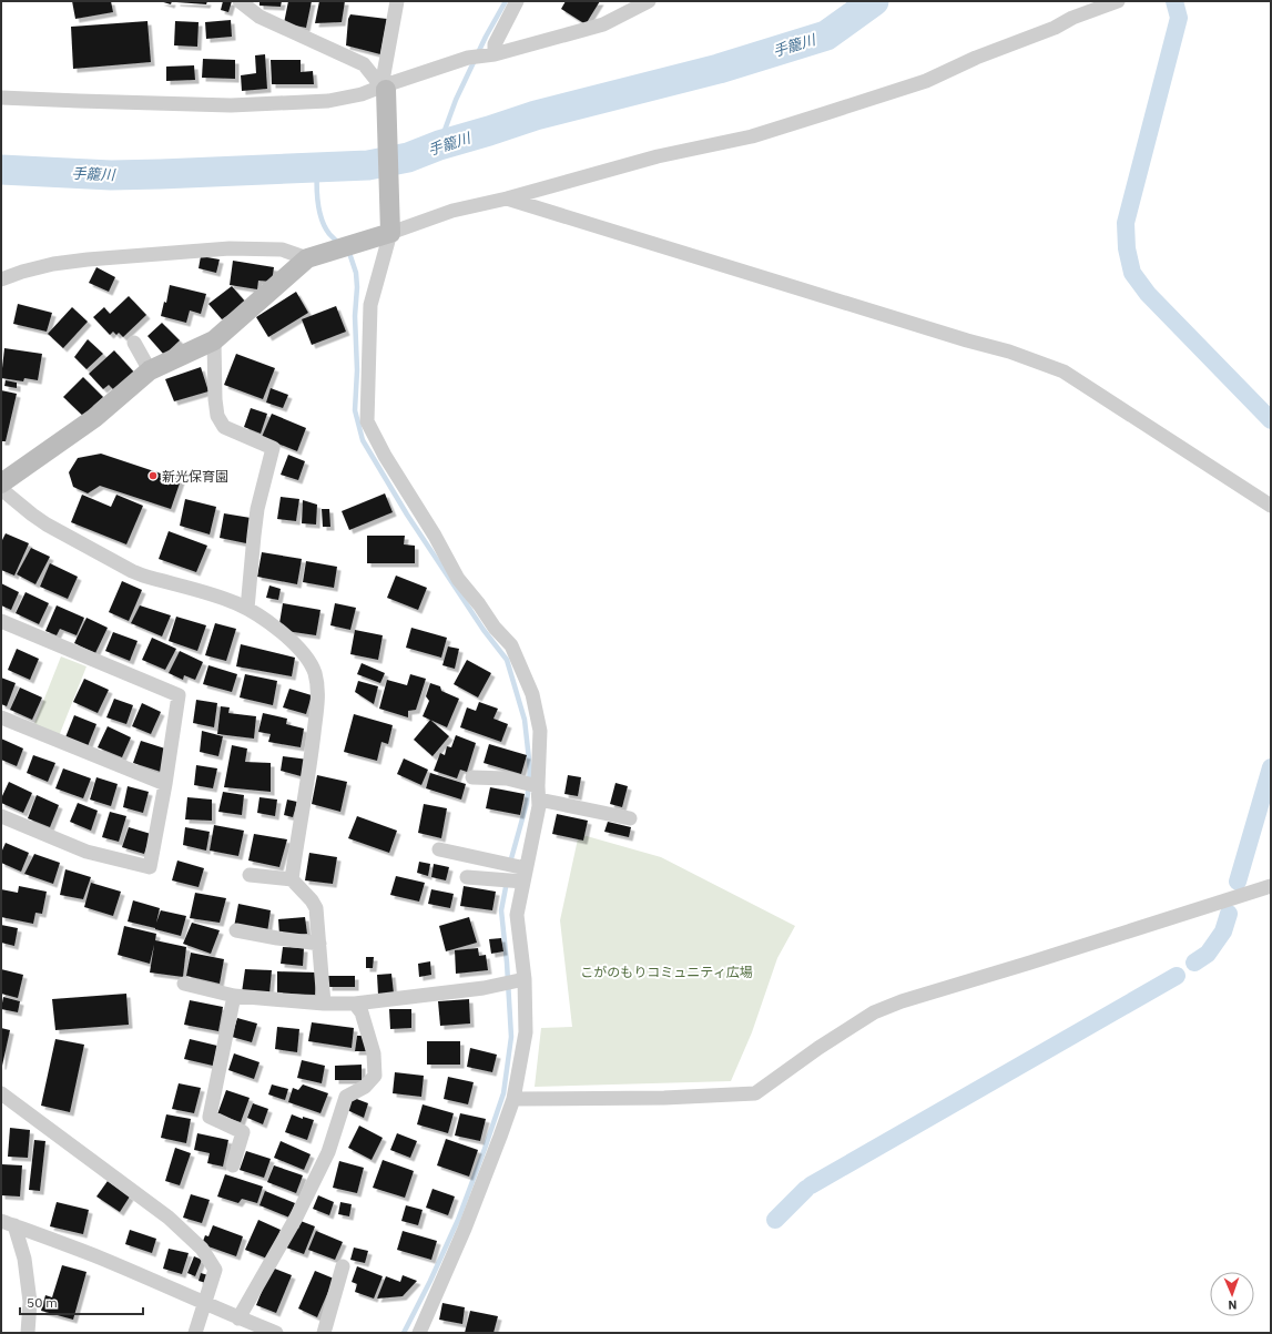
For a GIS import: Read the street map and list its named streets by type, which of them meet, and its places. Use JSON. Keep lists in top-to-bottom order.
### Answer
{
  "water": ["手籠川"],
  "parks": ["こがのもりコミュニティ広場"],
  "places": ["新光保育園"],
  "scale_bar": "50 m",
  "north": "bottom"
}
